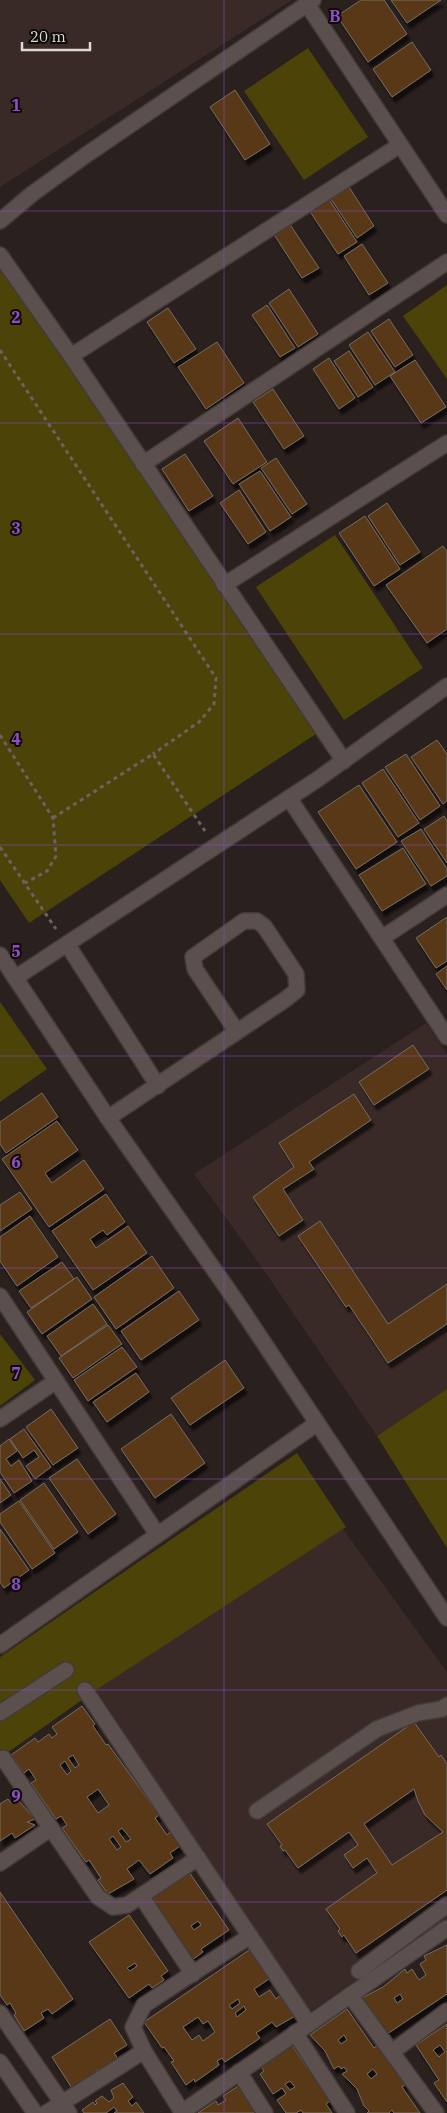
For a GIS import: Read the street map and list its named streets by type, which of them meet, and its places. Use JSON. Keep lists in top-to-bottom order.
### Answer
{
  "scale_bar": "20 m",
  "grid": {
    "columns": ["B"],
    "rows": [
      "1",
      "2",
      "3",
      "4",
      "5",
      "6",
      "7",
      "8",
      "9"
    ]
  }
}
